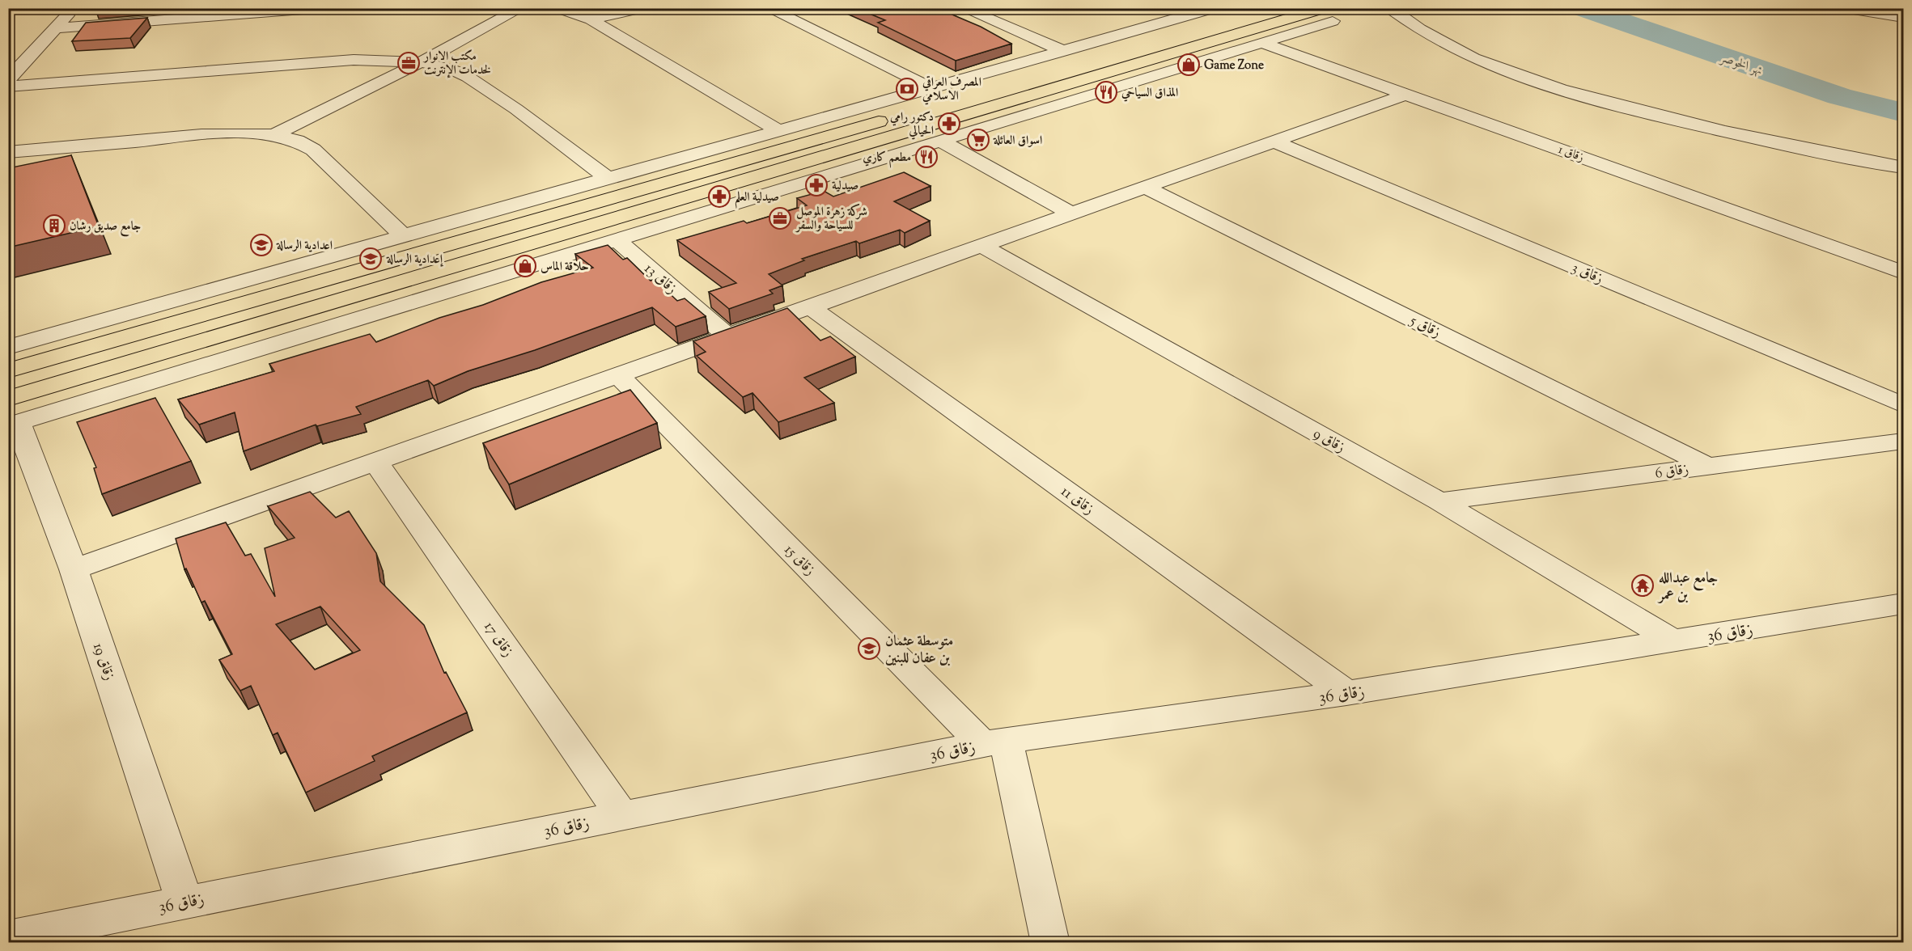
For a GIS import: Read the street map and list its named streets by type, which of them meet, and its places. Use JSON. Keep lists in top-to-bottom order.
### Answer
{
  "streets": {
    "street": [
      "زقاق 1",
      "زقاق 3",
      "زقاق 13",
      "زقاق 5",
      "زقاق 9",
      "زقاق 6",
      "زقاق 11",
      "زقاق 15",
      "زقاق 36",
      "زقاق 17",
      "زقاق 19"
    ]
  },
  "crossings": [
    ["زقاق 5", "زقاق 6"],
    ["زقاق 9", "زقاق 6"],
    ["زقاق 9", "زقاق 36"],
    ["زقاق 11", "زقاق 36"],
    ["زقاق 15", "زقاق 36"],
    ["زقاق 36", "زقاق 17"],
    ["زقاق 36", "زقاق 19"]
  ],
  "water": ["نهر الخوصر"],
  "places": {
    "office": ["مكتب الانوار لخدمات الإنترنت", "شركة زهرة الموصل للسياحة والسفر"],
    "shop": ["Game Zone", "حلاقة الماس"],
    "bank": ["المصرف العراقي الاسلامي"],
    "restaurant": ["المذاق السياحي", "مطعم كاري"],
    "pharmacy": ["دكتور رامي الحيالي", "صيدلية", "صيدلية العلم"],
    "supermarket": ["اسواق العائلة"],
    "building": ["جامع صديق رشان"],
    "school or university": ["اعدادية الرسالة", "إعدادية الرسالة", "متوسطة عثمان بن عفان للبنين"],
    "temple": ["جامع عبدالله بن عمر"]
  }
}
